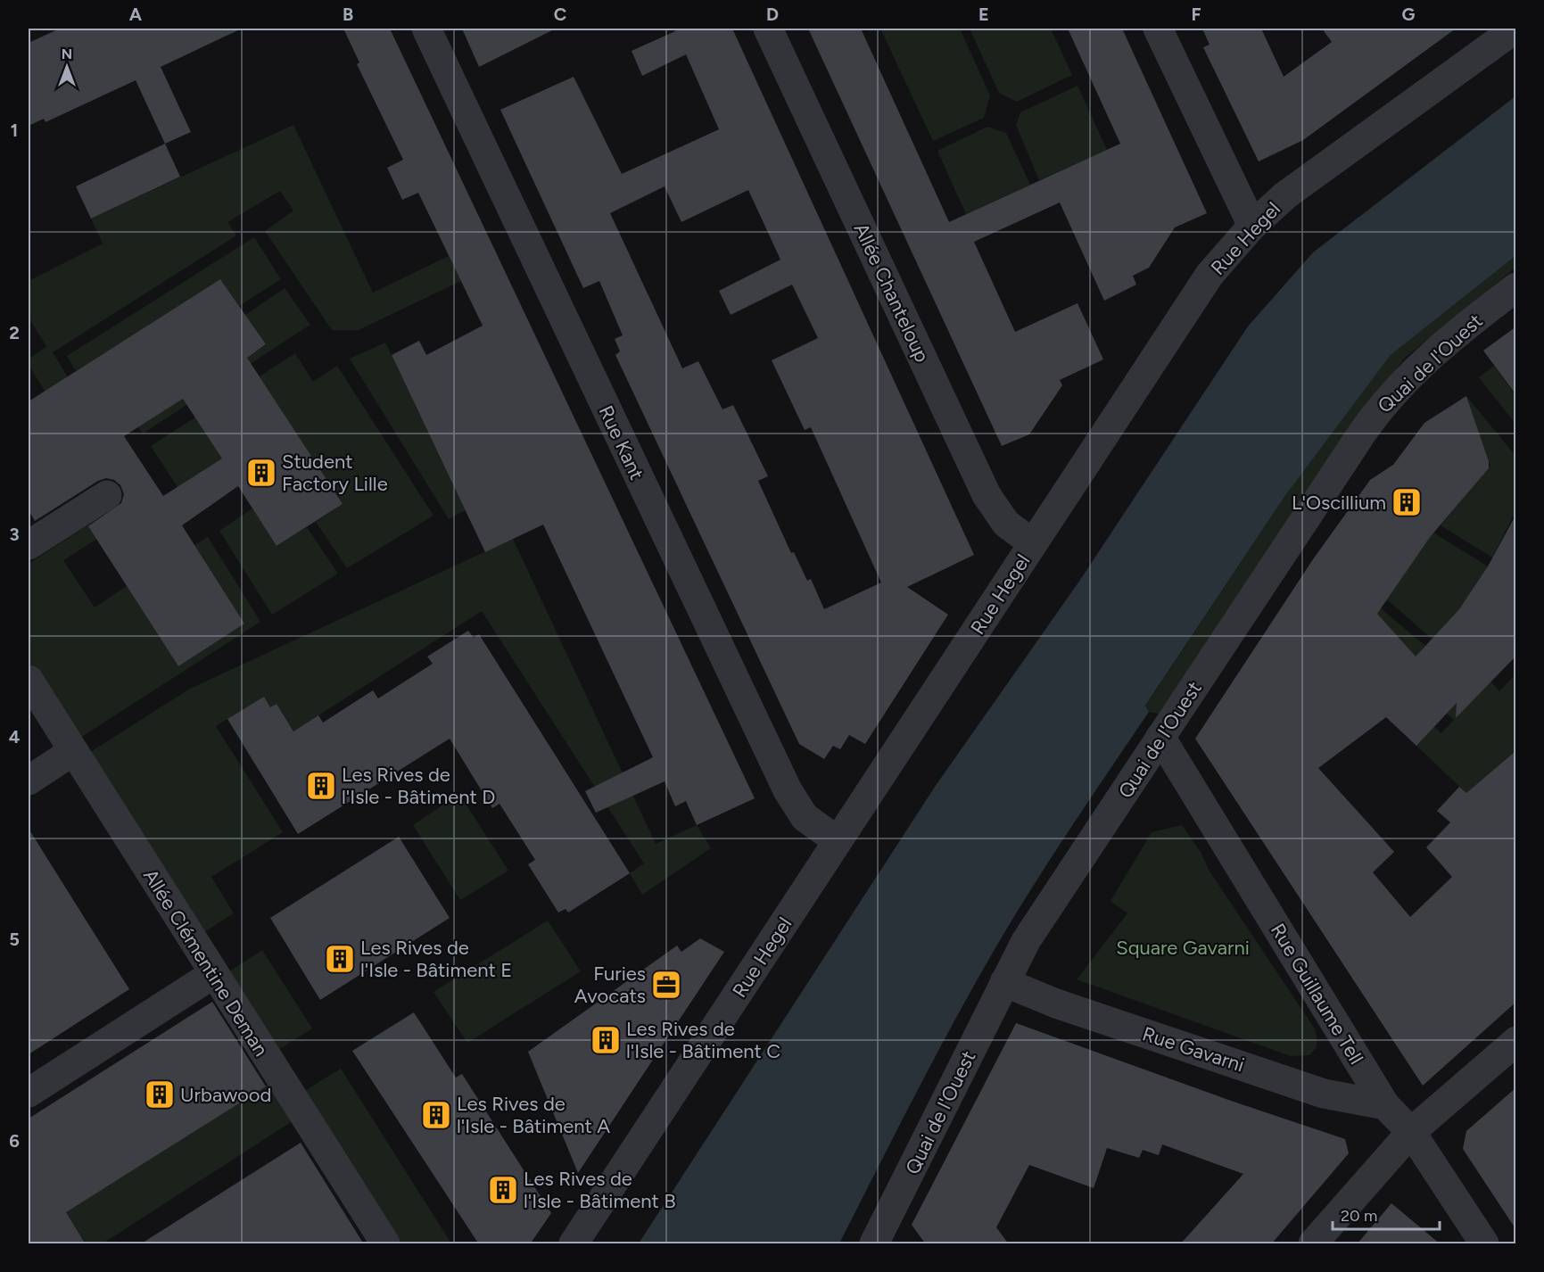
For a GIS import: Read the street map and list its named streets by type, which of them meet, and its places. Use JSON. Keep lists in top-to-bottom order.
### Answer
{
  "streets": {
    "street": [
      "Rue Hegel",
      "Allée Chanteloup",
      "Quai de l'Ouest",
      "Rue Kant",
      "Allée Clémentine Deman",
      "Rue Guillaume Tell",
      "Rue Gavarni"
    ]
  },
  "crossings": [
    ["Rue Hegel", "Allée Chanteloup"],
    ["Rue Hegel", "Rue Kant"],
    ["Quai de l'Ouest", "Rue Guillaume Tell"],
    ["Quai de l'Ouest", "Rue Gavarni"],
    ["Rue Guillaume Tell", "Rue Gavarni"]
  ],
  "parks": ["Square Gavarni"],
  "places": {
    "building": [
      "Student Factory Lille",
      "L'Oscillium",
      "Les Rives de l'Isle - Bâtiment D",
      "Les Rives de l'Isle - Bâtiment E",
      "Les Rives de l'Isle - Bâtiment C",
      "Urbawood",
      "Les Rives de l'Isle - Bâtiment A",
      "Les Rives de l'Isle - Bâtiment B"
    ],
    "office": ["Furies Avocats"]
  },
  "scale_bar": "20 m",
  "north": "top",
  "grid": {
    "columns": [
      "A",
      "B",
      "C",
      "D",
      "E",
      "F",
      "G"
    ],
    "rows": [
      "1",
      "2",
      "3",
      "4",
      "5",
      "6"
    ]
  }
}
